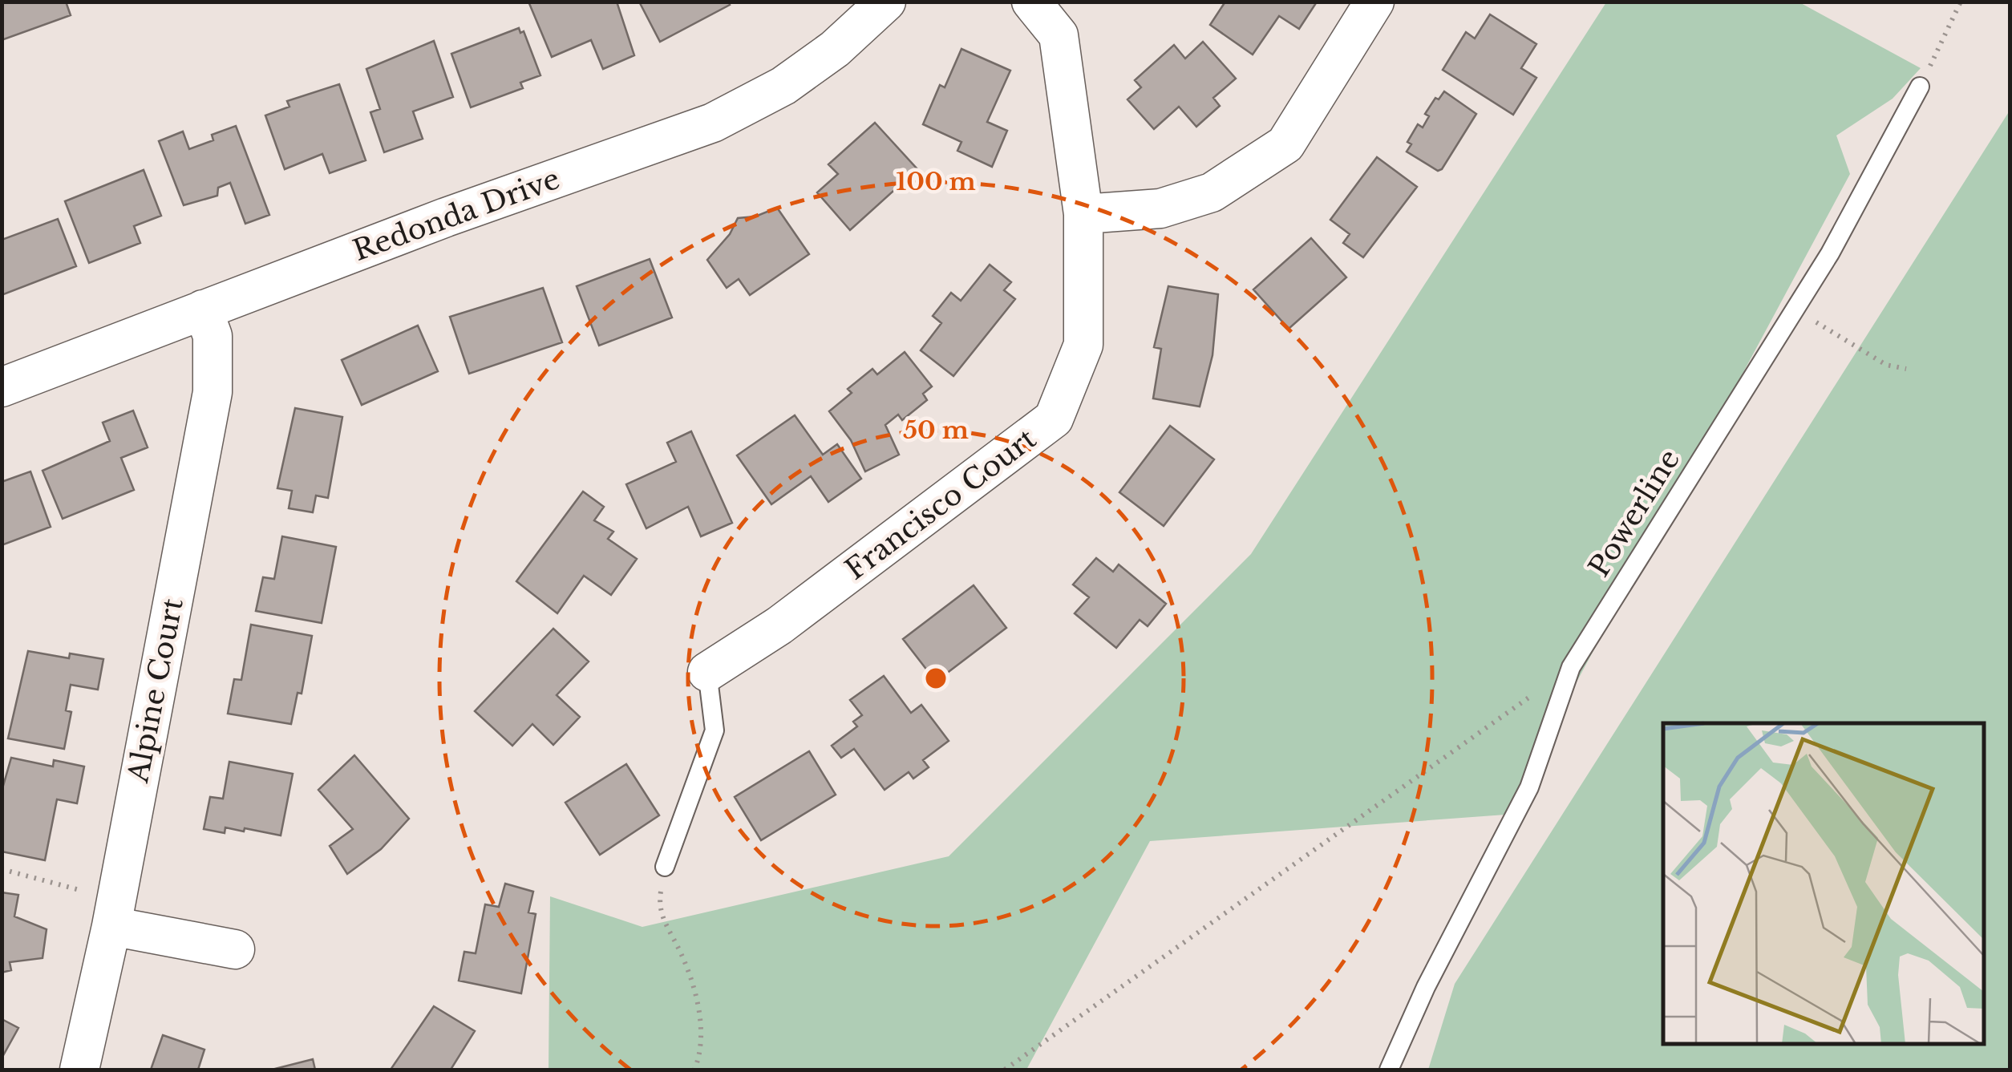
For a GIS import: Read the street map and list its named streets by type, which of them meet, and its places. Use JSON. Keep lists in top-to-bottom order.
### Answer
{
  "streets": {
    "street": ["Redonda Drive", "Francisco Court", "Alpine Court"],
    "lane": ["Powerline"]
  },
  "crossings": [
    ["Redonda Drive", "Alpine Court"]
  ],
  "rings": ["100 m", "50 m"]
}
